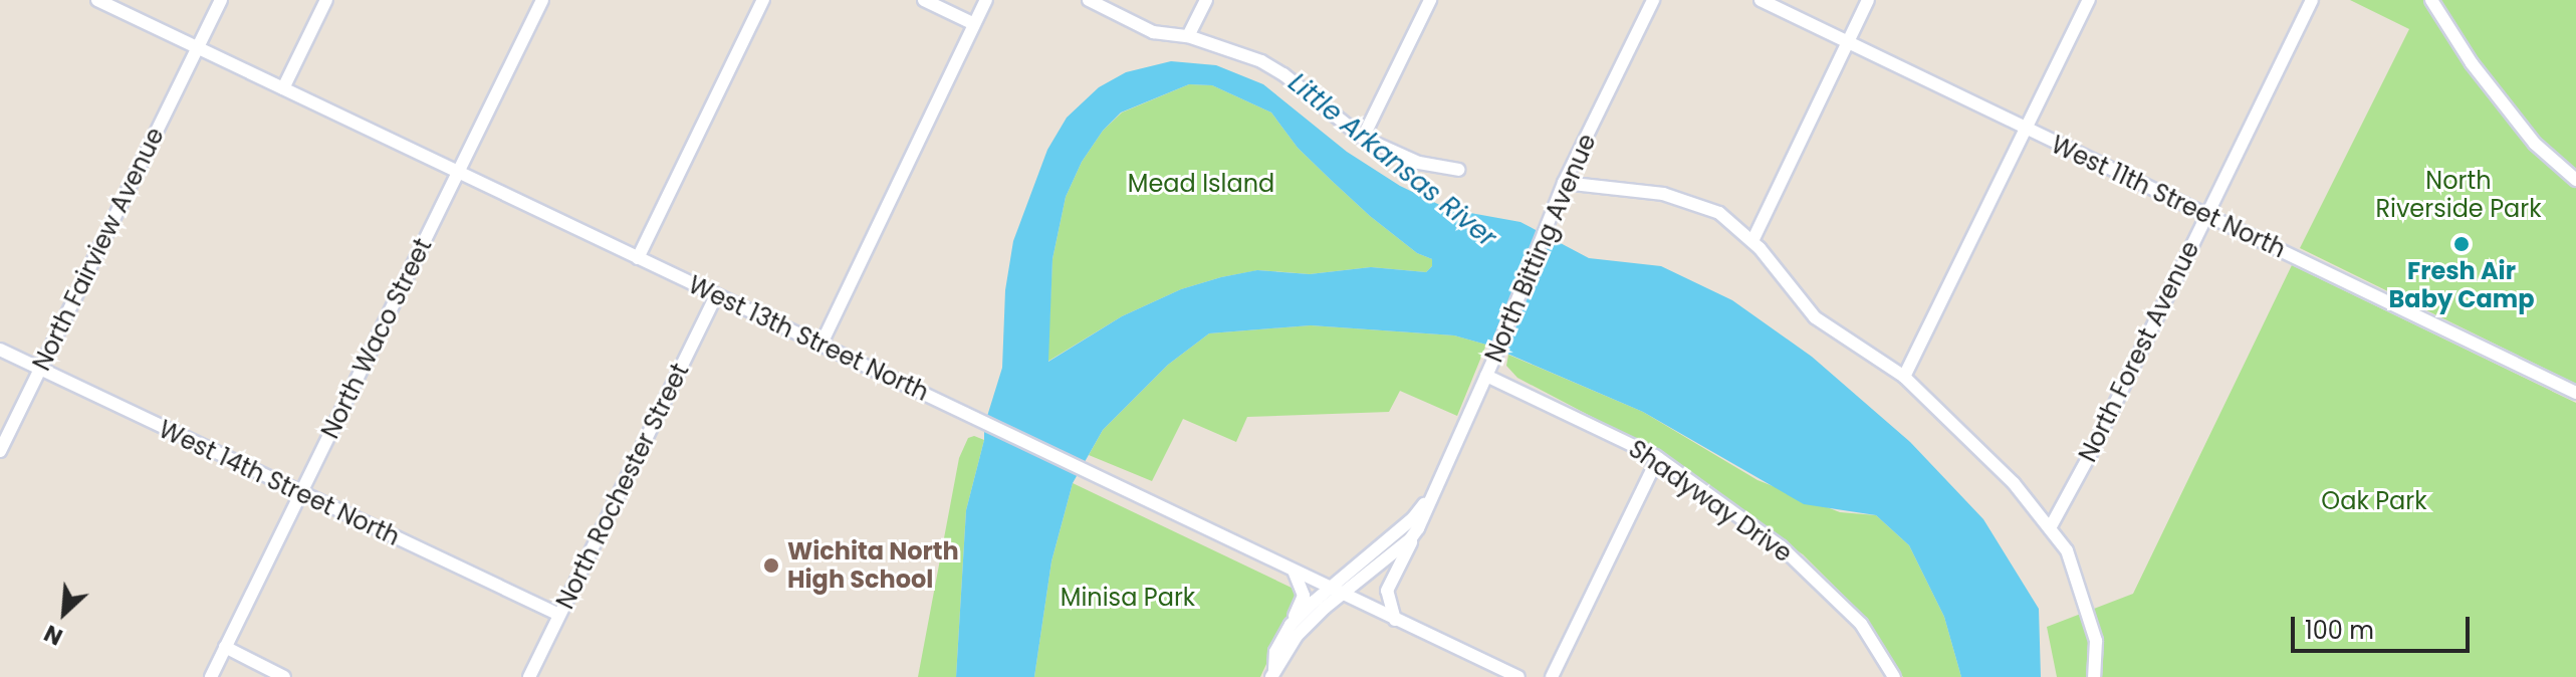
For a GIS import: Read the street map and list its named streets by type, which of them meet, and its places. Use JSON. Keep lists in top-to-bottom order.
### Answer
{
  "streets": {
    "street": [
      "West 11th Street North",
      "North Bitting Avenue",
      "North Fairview Avenue",
      "North Waco Street",
      "West 13th Street North",
      "North Forest Avenue",
      "West 14th Street North",
      "North Rochester Street",
      "Shadyway Drive"
    ]
  },
  "crossings": [
    ["West 11th Street North", "North Forest Avenue"],
    ["North Bitting Avenue", "West 13th Street North"],
    ["North Bitting Avenue", "Shadyway Drive"],
    ["North Fairview Avenue", "West 13th Street North"],
    ["North Fairview Avenue", "West 14th Street North"],
    ["North Waco Street", "West 13th Street North"],
    ["North Waco Street", "West 14th Street North"],
    ["West 13th Street North", "North Rochester Street"],
    ["West 14th Street North", "North Rochester Street"]
  ],
  "water": ["Little Arkansas River"],
  "parks": [
    "North Riverside Park",
    "Mead Island",
    "Oak Park",
    "Minisa Park"
  ],
  "places": ["Fresh Air Baby Camp", "Wichita North High School"],
  "scale_bar": "100 m",
  "north": "bottom left"
}
